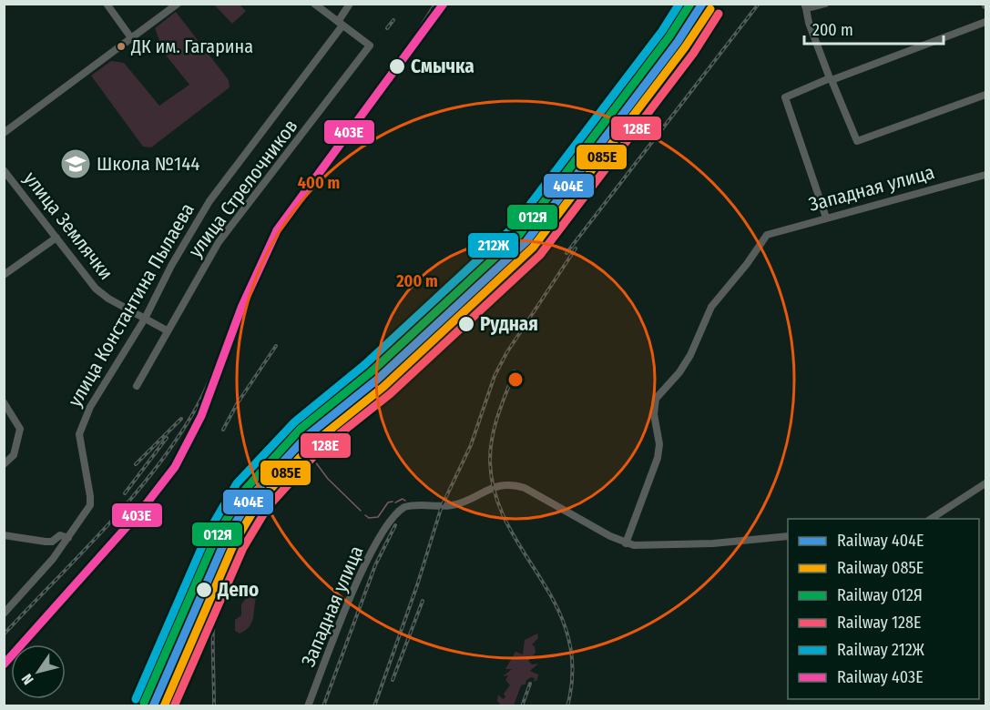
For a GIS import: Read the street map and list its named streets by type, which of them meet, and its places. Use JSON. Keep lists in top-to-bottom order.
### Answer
{
  "streets": {
    "street": [
      "улица Стрелочников",
      "Западная улица",
      "улица Землячки",
      "улица Константина Пылаева"
    ]
  },
  "crossings": [
    ["улица Стрелочников", "улица Землячки"],
    ["улица Стрелочников", "улица Константина Пылаева"],
    ["улица Землячки", "улица Константина Пылаева"]
  ],
  "places": {
    "other": [
      "ДК им. Гагарина",
      "Смычка",
      "Рудная",
      "Депо"
    ],
    "school or university": ["Школа №144"]
  },
  "lines": [
    "rail line 404Е",
    "rail line 012Я",
    "rail line 212Ж",
    "rail line 403Е",
    "rail line 085Е",
    "rail line 128Е"
  ],
  "legend": [
    "Railway 404Е",
    "Railway 085Е",
    "Railway 012Я",
    "Railway 128Е",
    "Railway 212Ж",
    "Railway 403Е"
  ],
  "scale_bar": "200 m",
  "north": "bottom left",
  "rings": ["400 m", "200 m"]
}
